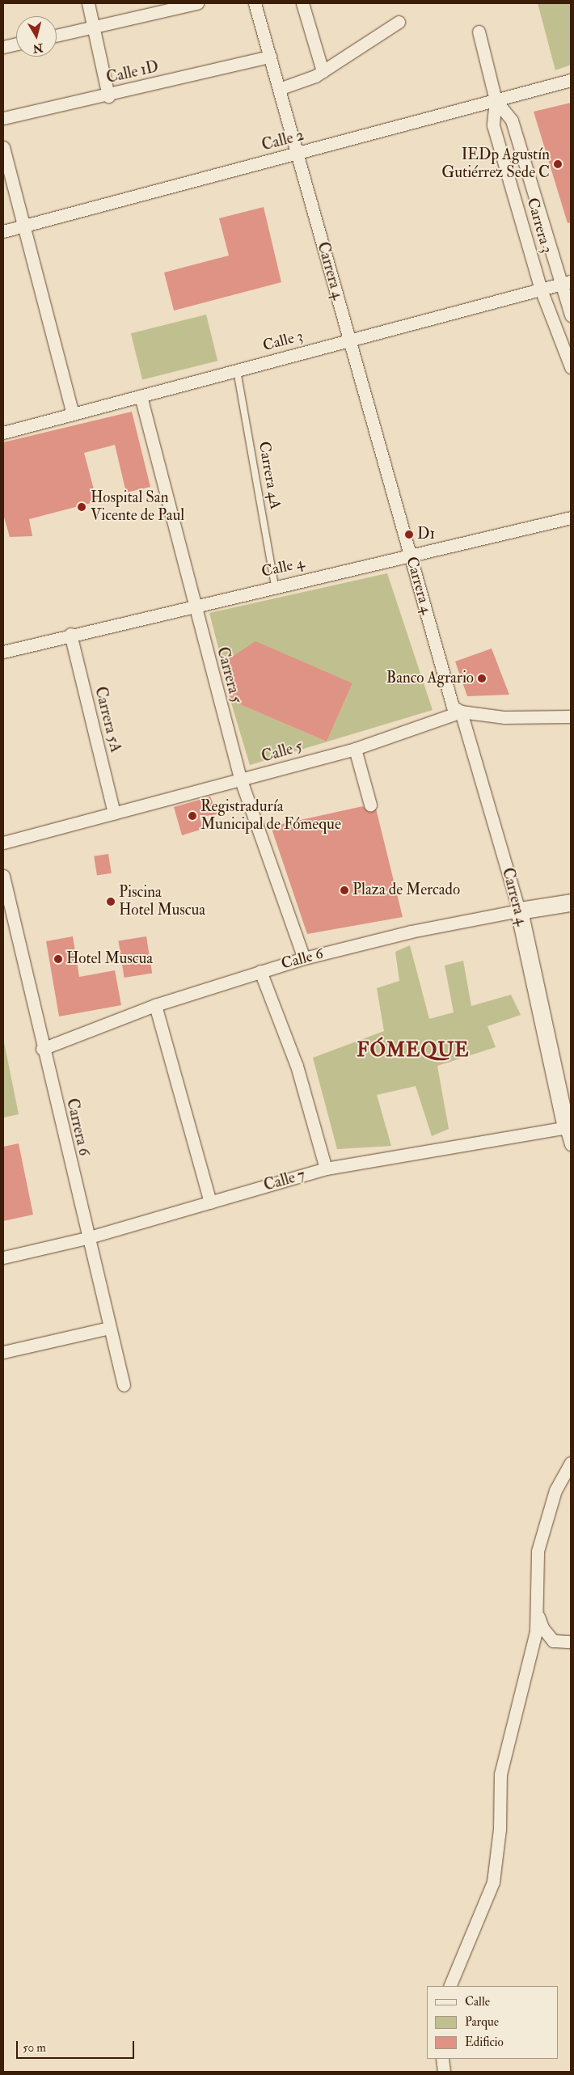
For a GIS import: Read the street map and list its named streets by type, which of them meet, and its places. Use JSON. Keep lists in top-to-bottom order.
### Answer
{
  "streets": {
    "street": [
      "Calle 1D",
      "Calle 2",
      "Carrera 3",
      "Carrera 4",
      "Calle 3",
      "Calle 4",
      "Carrera 5",
      "Carrera 5A",
      "Calle 5",
      "Calle 6",
      "Carrera 6",
      "Calle 7"
    ],
    "lane": ["Carrera 4A"]
  },
  "crossings": [
    ["Calle 1D", "Carrera 4"],
    ["Calle 2", "Carrera 3"],
    ["Calle 2", "Carrera 4"],
    ["Carrera 3", "Calle 3"],
    ["Carrera 4", "Calle 3"],
    ["Carrera 4", "Calle 4"],
    ["Carrera 4", "Calle 5"],
    ["Carrera 4", "Calle 6"],
    ["Carrera 4", "Calle 7"],
    ["Calle 3", "Carrera 4A"],
    ["Calle 3", "Carrera 5"],
    ["Carrera 4A", "Calle 4"],
    ["Calle 4", "Carrera 5"],
    ["Calle 4", "Carrera 5A"],
    ["Carrera 5", "Calle 5"],
    ["Carrera 5", "Calle 6"],
    ["Carrera 5A", "Calle 5"],
    ["Calle 6", "Carrera 6"],
    ["Carrera 6", "Calle 7"]
  ],
  "districts": ["FÓMEQUE"],
  "places": [
    "IEDp Agustín Gutiérrez Sede C",
    "Hospital San Vicente de Paul",
    "D1",
    "Banco Agrario",
    "Registraduría Municipal de Fómeque",
    "Plaza de Mercado",
    "Piscina Hotel Muscua",
    "Hotel Muscua"
  ],
  "legend": ["Calle", "Parque", "Edificio"],
  "scale_bar": "50 m",
  "north": "bottom"
}
